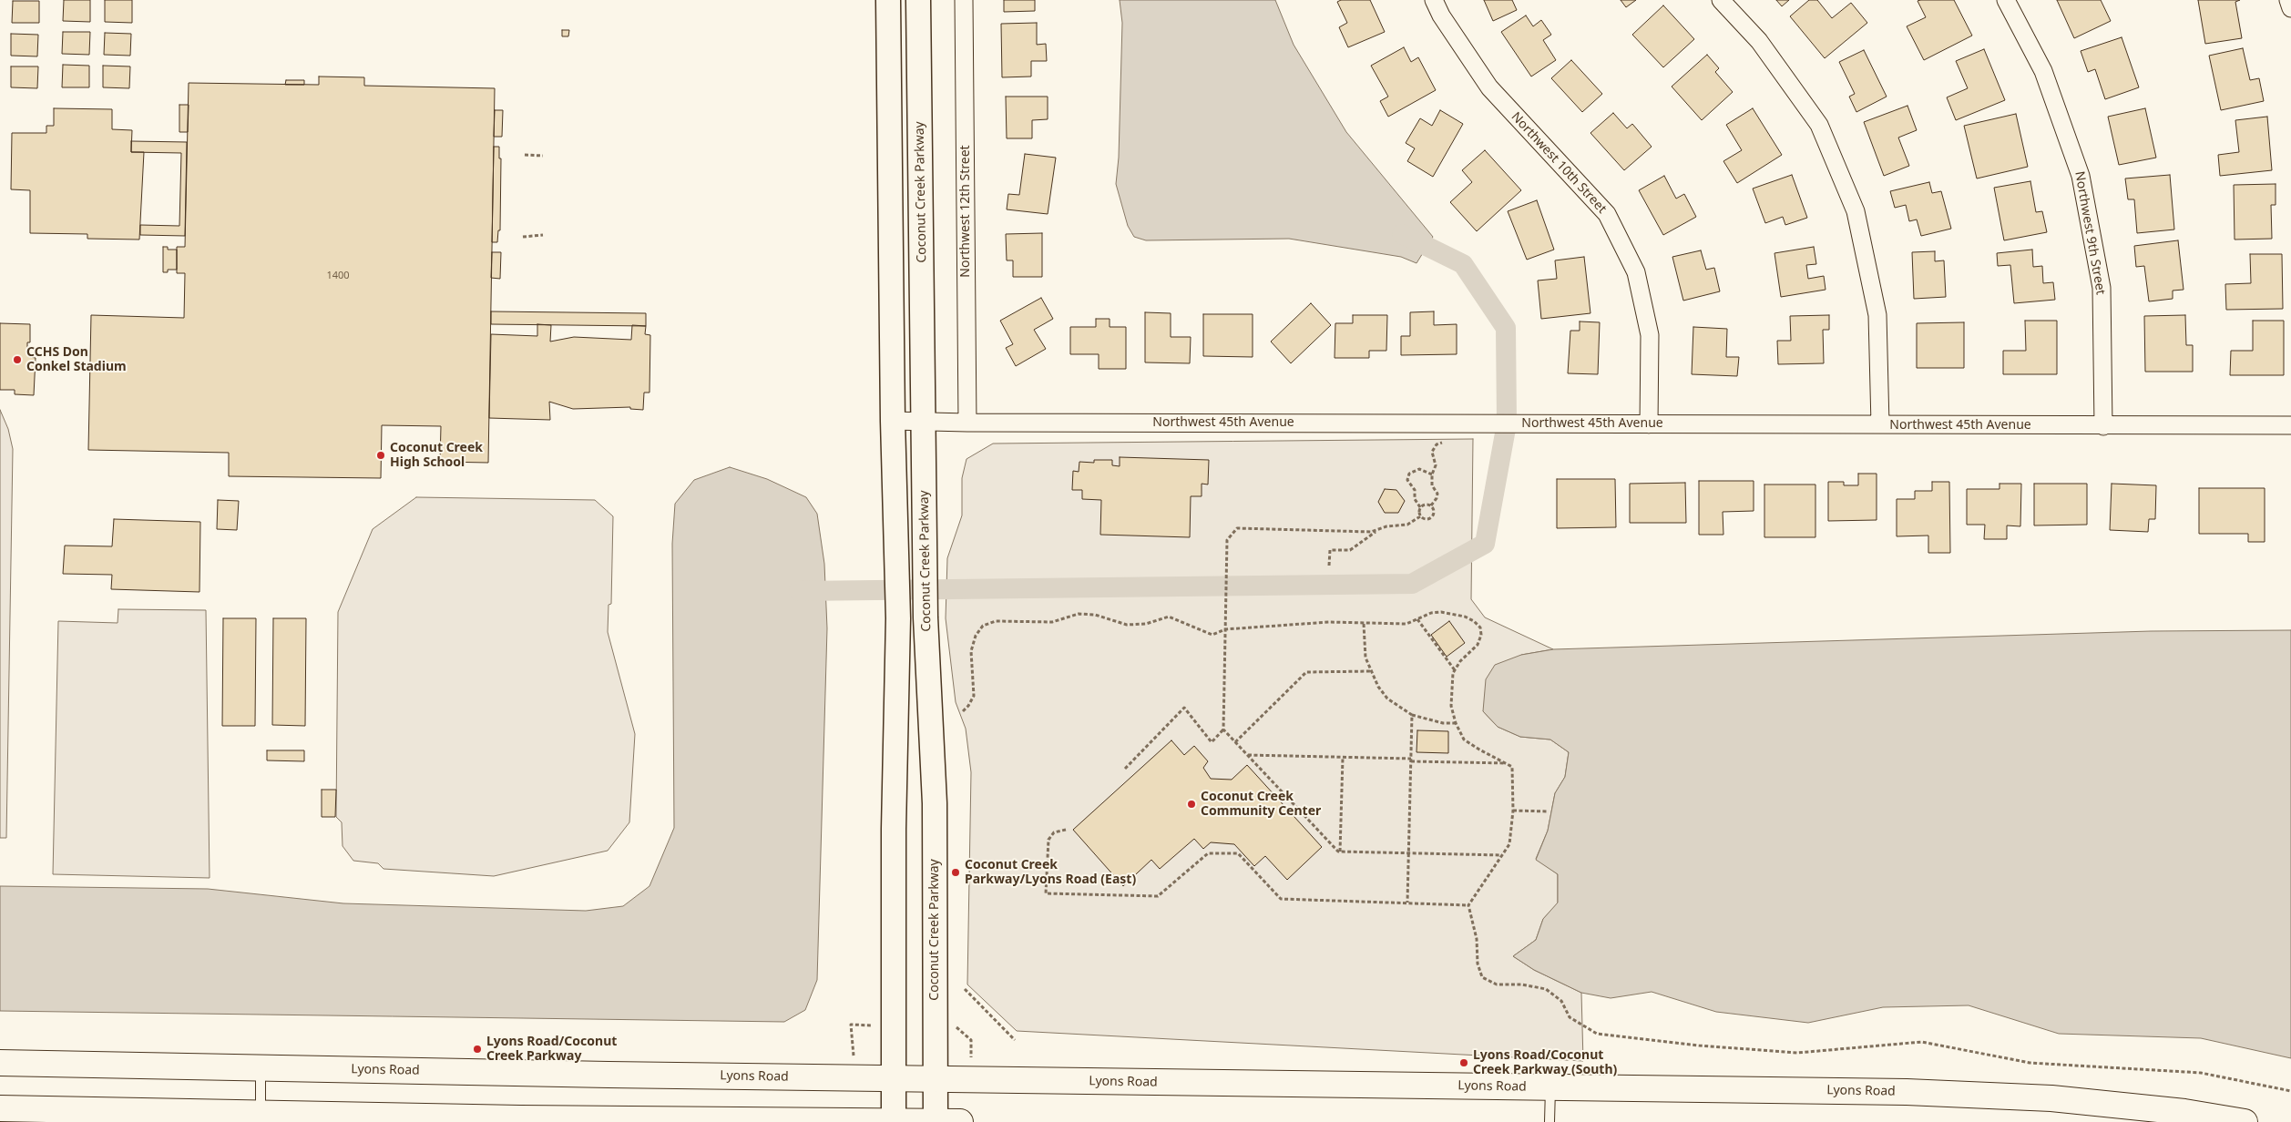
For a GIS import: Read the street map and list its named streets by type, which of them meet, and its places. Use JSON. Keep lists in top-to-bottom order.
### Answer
{
  "streets": {
    "main road": ["Coconut Creek Parkway", "Lyons Road"],
    "street": [
      "Northwest 10th Street",
      "Northwest 12th Street",
      "Northwest 9th Street",
      "Northwest 45th Avenue"
    ]
  },
  "crossings": [
    ["Northwest 10th Street", "Northwest 45th Avenue"],
    ["Coconut Creek Parkway", "Northwest 45th Avenue"],
    ["Coconut Creek Parkway", "Lyons Road"],
    ["Northwest 12th Street", "Northwest 45th Avenue"],
    ["Northwest 9th Street", "Northwest 45th Avenue"]
  ],
  "places": [
    "CCHS Don Conkel Stadium",
    "Coconut Creek High School",
    "Coconut Creek Community Center",
    "Coconut Creek Parkway/Lyons Road (East)",
    "Lyons Road/Coconut Creek Parkway",
    "Lyons Road/Coconut Creek Parkway (South)"
  ],
  "house_numbers": ["1400"]
}
